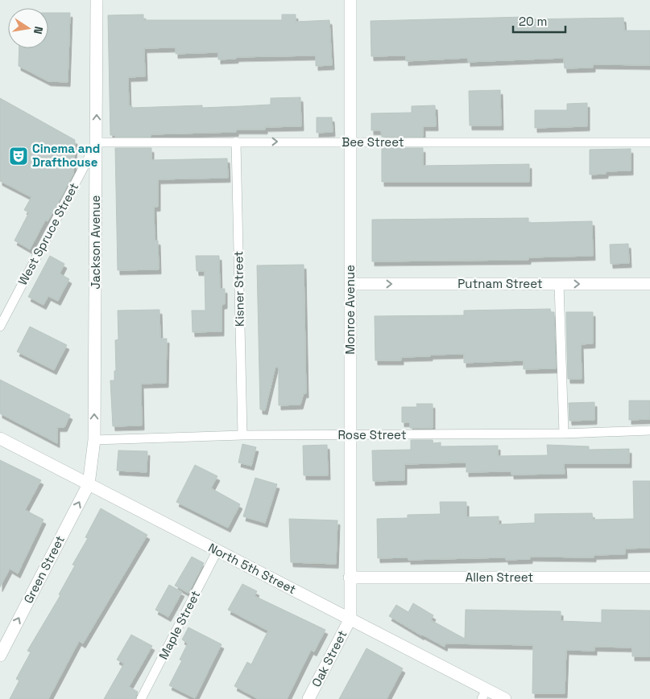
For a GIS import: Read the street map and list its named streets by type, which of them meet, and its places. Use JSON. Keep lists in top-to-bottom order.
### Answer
{
  "streets": {
    "street": [
      "Jackson Avenue",
      "Putnam Street",
      "Monroe Avenue",
      "North 5th Street",
      "Green Street",
      "Allen Street",
      "Oak Street"
    ],
    "lane": [
      "Bee Street",
      "West Spruce Street",
      "Kisner Street",
      "Rose Street",
      "Maple Street"
    ]
  },
  "crossings": [
    ["Bee Street", "West Spruce Street"],
    ["Bee Street", "Jackson Avenue"],
    ["Bee Street", "Kisner Street"],
    ["Bee Street", "Monroe Avenue"],
    ["West Spruce Street", "Jackson Avenue"],
    ["Jackson Avenue", "Rose Street"],
    ["Jackson Avenue", "North 5th Street"],
    ["Jackson Avenue", "Green Street"],
    ["Putnam Street", "Monroe Avenue"],
    ["Kisner Street", "Rose Street"],
    ["Monroe Avenue", "Rose Street"],
    ["Monroe Avenue", "North 5th Street"],
    ["Monroe Avenue", "Allen Street"],
    ["Monroe Avenue", "Oak Street"],
    ["North 5th Street", "Green Street"],
    ["North 5th Street", "Maple Street"],
    ["North 5th Street", "Oak Street"]
  ],
  "one_way": ["Jackson Avenue", "Putnam Street", "Green Street"],
  "places": {
    "theatre": ["Cinema and Drafthouse"]
  },
  "scale_bar": "20 m",
  "north": "right"
}
